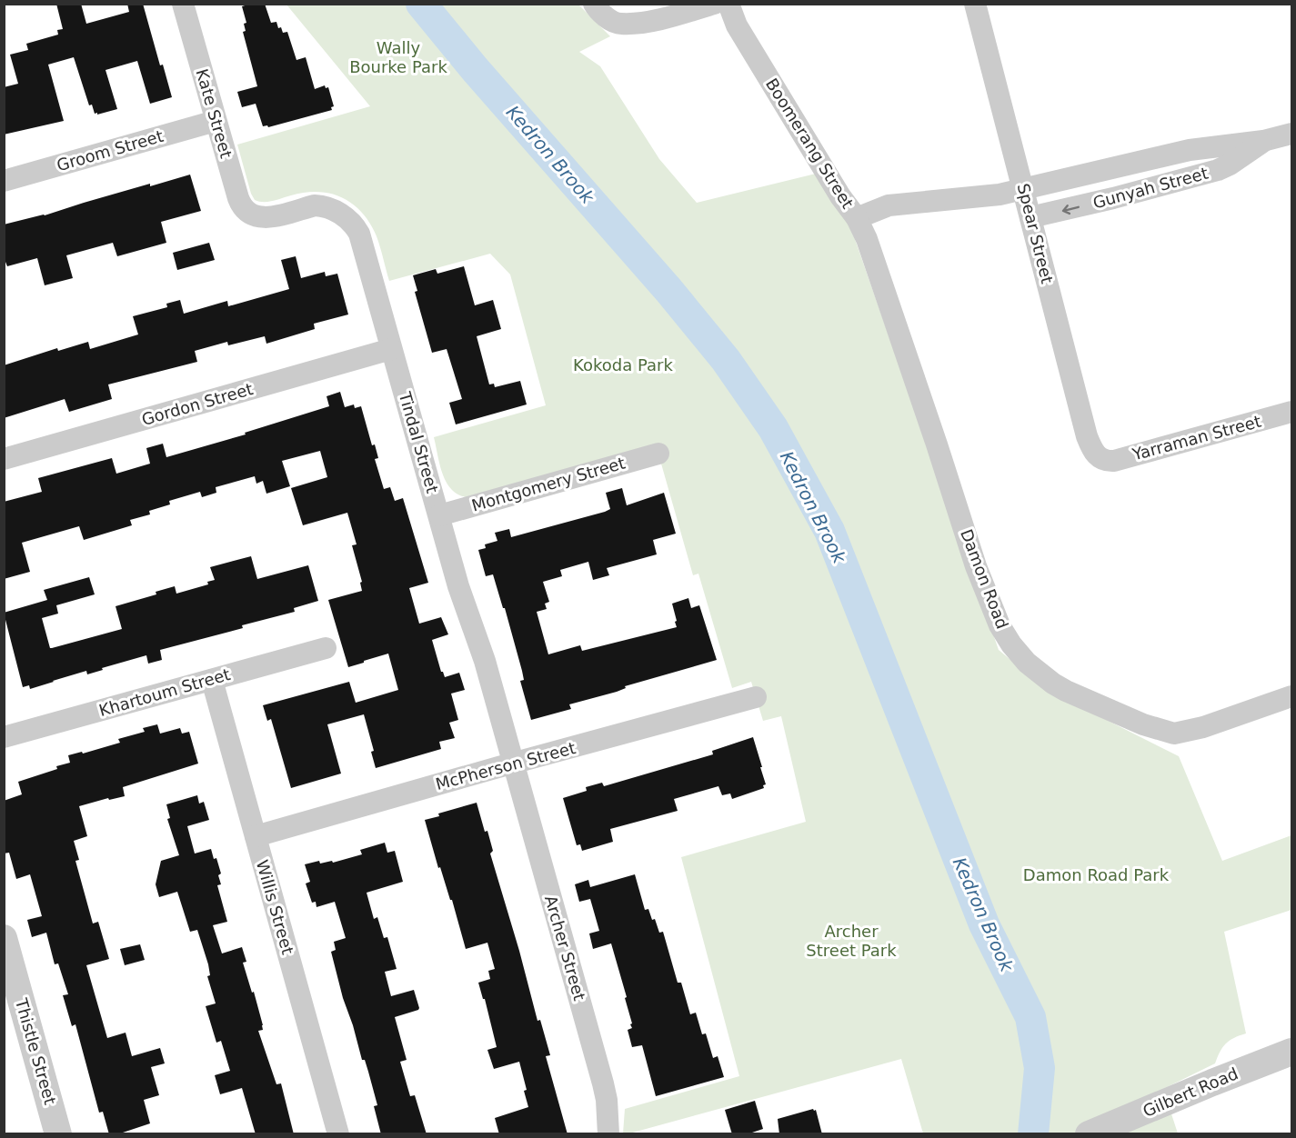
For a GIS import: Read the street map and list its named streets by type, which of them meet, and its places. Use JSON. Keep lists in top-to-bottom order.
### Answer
{
  "streets": {
    "street": [
      "Kate Street",
      "Boomerang Street",
      "Groom Street",
      "Gunyah Street",
      "Spear Street",
      "Gordon Street",
      "Yarraman Street",
      "Tindal Street",
      "Montgomery Street",
      "Damon Road",
      "Khartoum Street",
      "McPherson Street",
      "Willis Street",
      "Archer Street",
      "Thistle Street",
      "Gilbert Road"
    ]
  },
  "crossings": [
    ["Kate Street", "Groom Street"],
    ["Kate Street", "Tindal Street"],
    ["Boomerang Street", "Gunyah Street"],
    ["Boomerang Street", "Spear Street"],
    ["Boomerang Street", "Damon Road"],
    ["Gunyah Street", "Spear Street"],
    ["Spear Street", "Yarraman Street"],
    ["Gordon Street", "Tindal Street"],
    ["Tindal Street", "Montgomery Street"],
    ["Tindal Street", "McPherson Street"],
    ["Tindal Street", "Archer Street"],
    ["Khartoum Street", "Willis Street"],
    ["McPherson Street", "Willis Street"],
    ["McPherson Street", "Archer Street"]
  ],
  "water": ["Kedron Brook"],
  "parks": [
    "Wally Bourke Park",
    "Kokoda Park",
    "Damon Road Park",
    "Archer Street Park"
  ]
}
